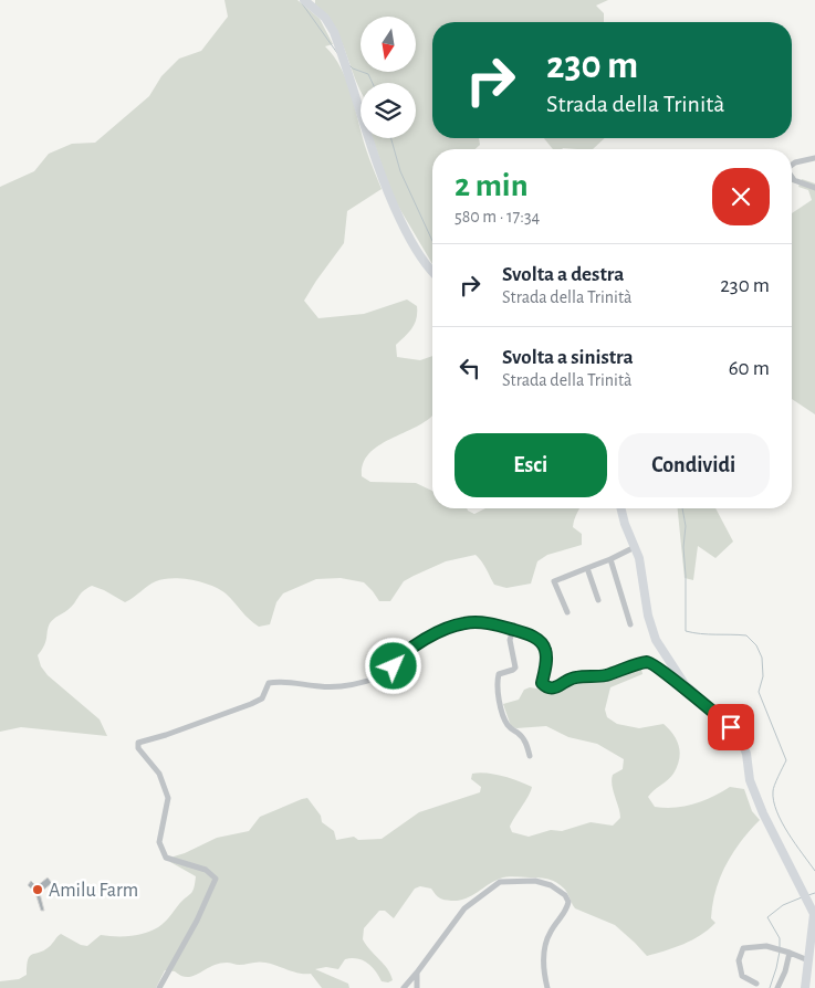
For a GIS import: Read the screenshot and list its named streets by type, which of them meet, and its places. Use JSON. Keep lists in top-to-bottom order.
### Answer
{
  "places": ["Amilu Farm"],
  "north": "bottom",
  "page": {
    "turn": ["230 m", "Strada della Trinità"],
    "heading": ["2 min", "580 m · 17:34"],
    "list": [
      {
        "name": "Svolta a destra",
        "note": "Strada della Trinità",
        "value": "230 m"
      },
      {
        "name": "Svolta a sinistra",
        "note": "Strada della Trinità",
        "value": "60 m"
      }
    ],
    "buttons": ["Esci", "Condividi"]
  }
}
